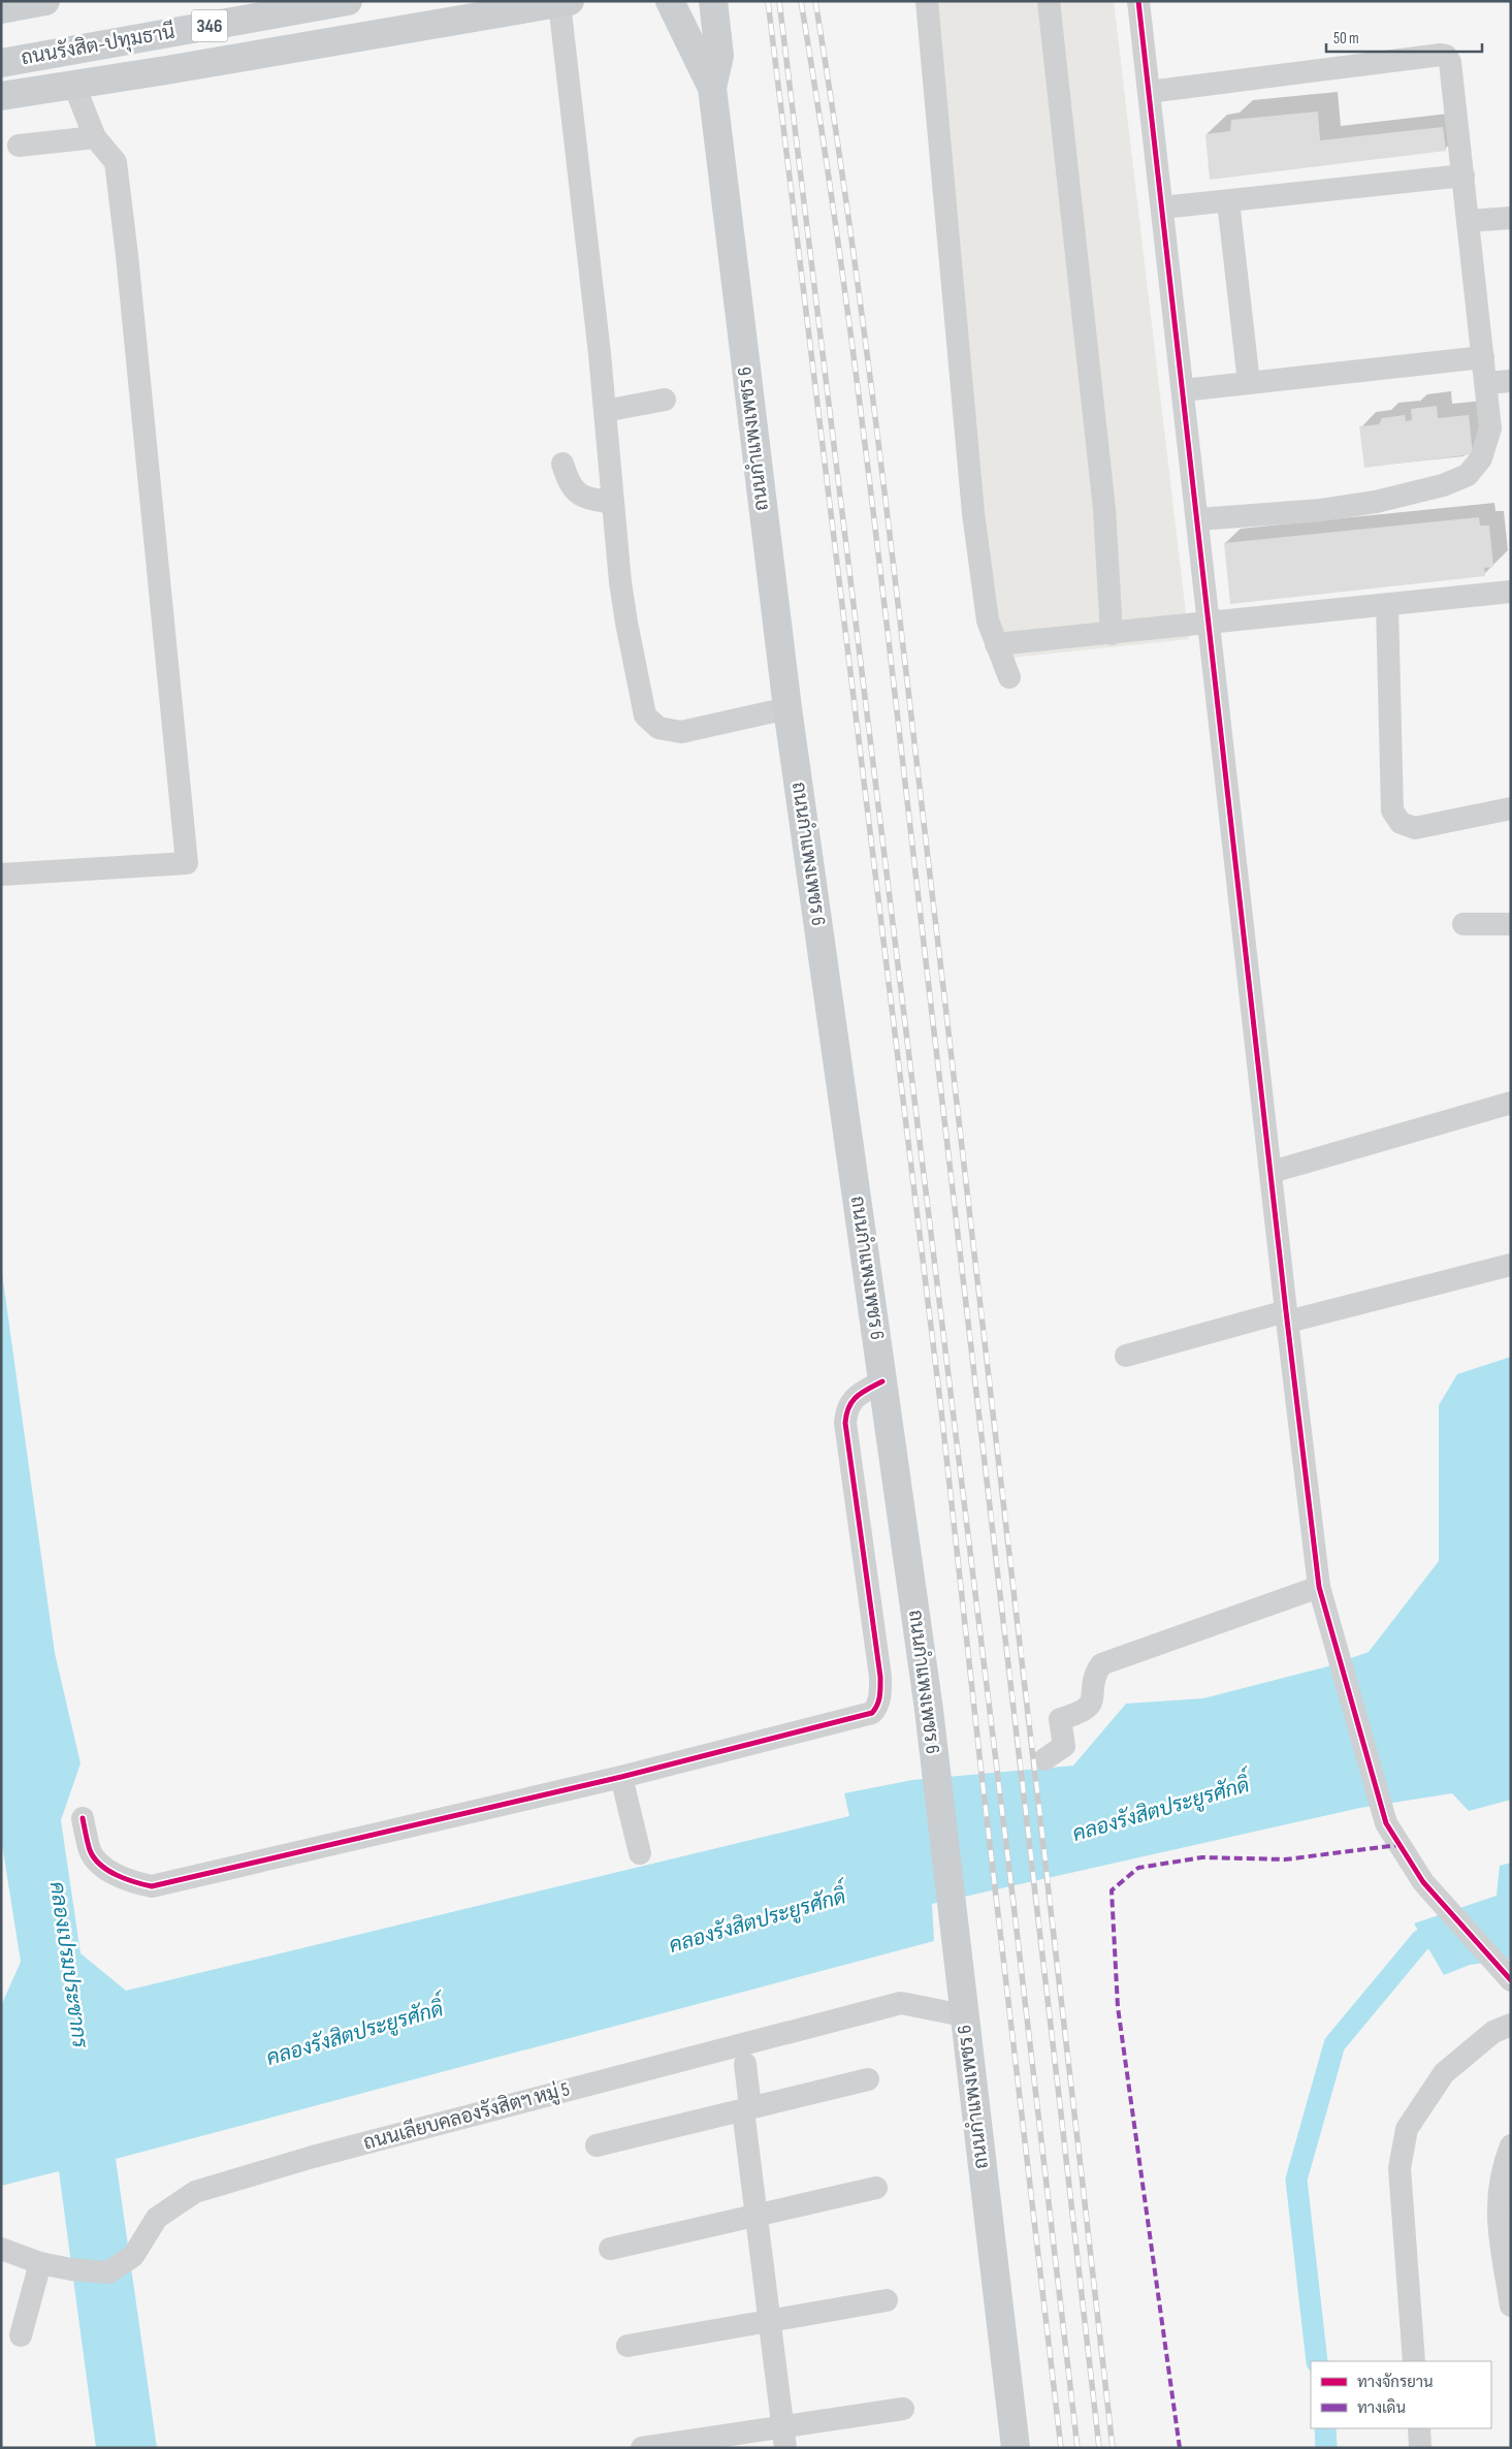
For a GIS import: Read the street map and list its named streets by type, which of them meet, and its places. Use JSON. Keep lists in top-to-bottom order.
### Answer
{
  "streets": {
    "main road": ["346", "ถนนรังสิต-ปทุมธานี", "ถนนกำแพงเพชร 6"],
    "street": ["ถนนเลียบคลองรังสิตฯ หมู่ 5"]
  },
  "crossings": [
    ["ถนนกำแพงเพชร 6", "ถนนเลียบคลองรังสิตฯ หมู่ 5"]
  ],
  "water": ["คลองรังสิตประยูรศักดิ์", "คลองเปรมประชากร"],
  "legend": ["ทางจักรยาน", "ทางเดิน"],
  "scale_bar": "50 m"
}
